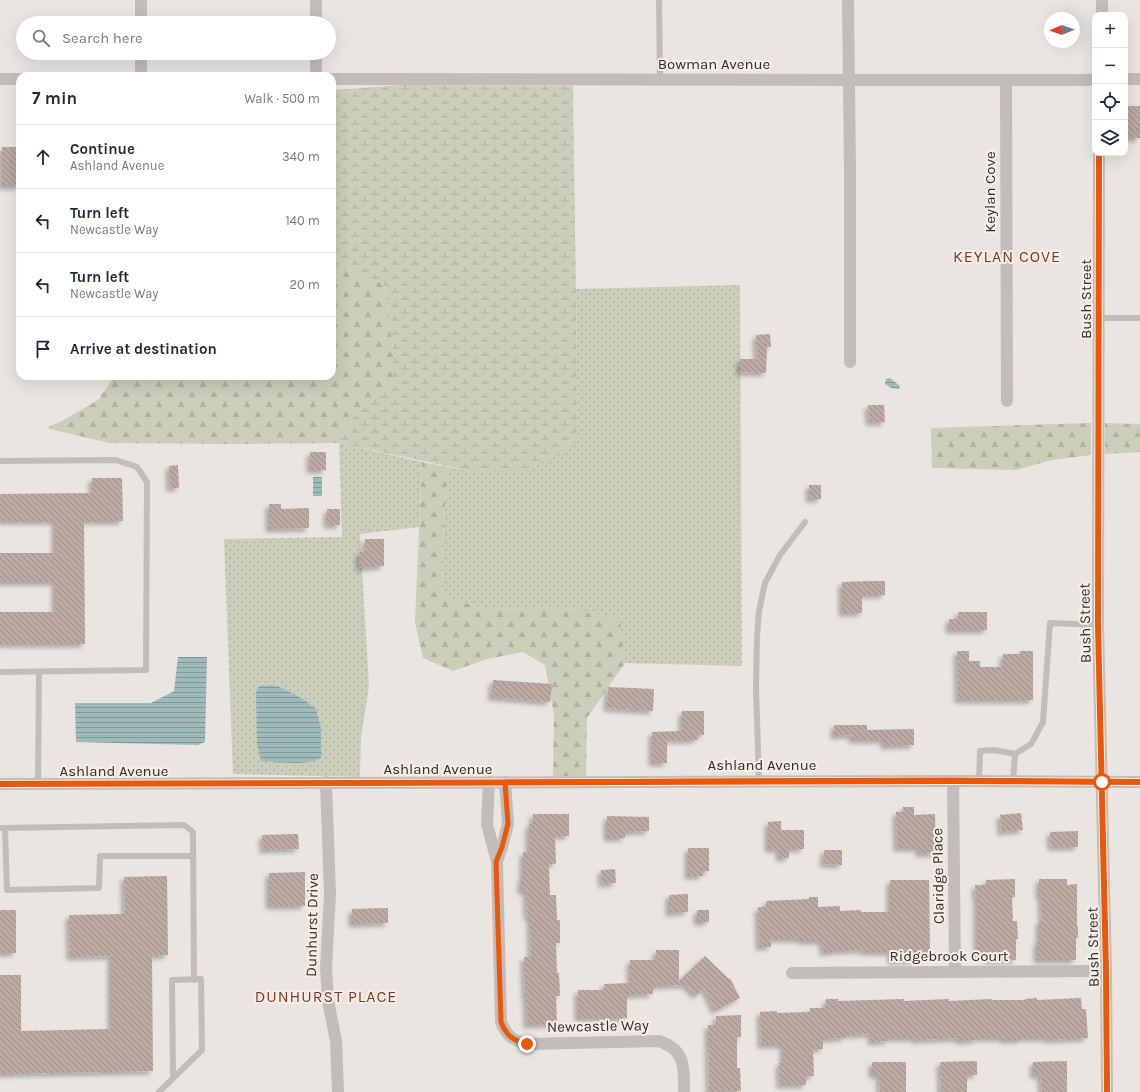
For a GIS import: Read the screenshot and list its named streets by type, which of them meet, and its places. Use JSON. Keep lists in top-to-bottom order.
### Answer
{
  "streets": {
    "street": [
      "Bowman Avenue",
      "Keylan Cove",
      "Bush Street",
      "Ashland Avenue",
      "Claridge Place",
      "Dunhurst Drive",
      "Ridgebrook Court",
      "Newcastle Way"
    ]
  },
  "crossings": [
    ["Bowman Avenue", "Keylan Cove"],
    ["Bush Street", "Ashland Avenue"],
    ["Bush Street", "Ridgebrook Court"],
    ["Ashland Avenue", "Claridge Place"],
    ["Ashland Avenue", "Dunhurst Drive"],
    ["Ashland Avenue", "Newcastle Way"],
    ["Claridge Place", "Ridgebrook Court"]
  ],
  "districts": ["KEYLAN COVE", "DUNHURST PLACE"],
  "north": "left",
  "page": {
    "map_buttons": ["+", "−"],
    "search": "Search here",
    "heading": ["7 min", "Walk · 500 m"],
    "list": [
      ["Continue", "Ashland Avenue", "340 m"],
      ["Turn left", "Newcastle Way", "140 m"],
      ["Turn left", "Newcastle Way", "20 m"],
      "Arrive at destination"
    ]
  }
}
